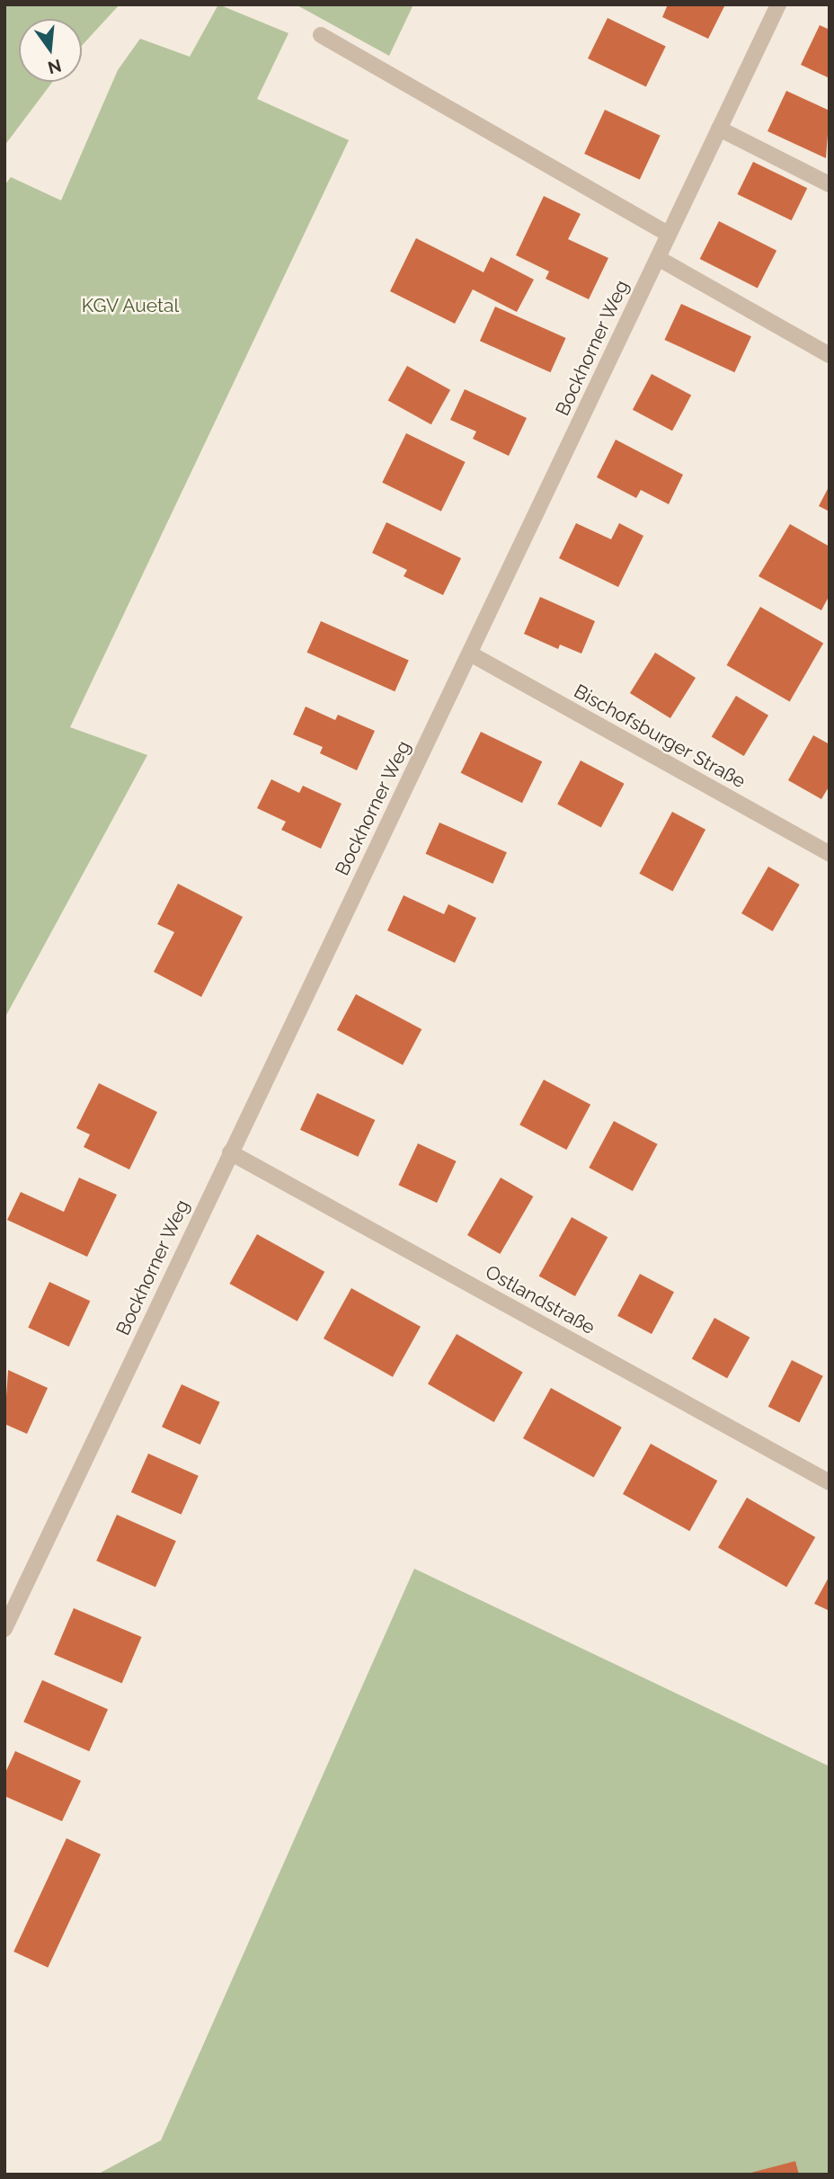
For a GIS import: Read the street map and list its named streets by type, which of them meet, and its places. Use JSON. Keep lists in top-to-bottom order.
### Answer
{
  "streets": {
    "street": ["Bockhorner Weg", "Bischofsburger Straße", "Ostlandstraße"]
  },
  "crossings": [
    ["Bockhorner Weg", "Bischofsburger Straße"],
    ["Bockhorner Weg", "Ostlandstraße"]
  ],
  "parks": ["KGV Auetal"],
  "north": "bottom"
}
